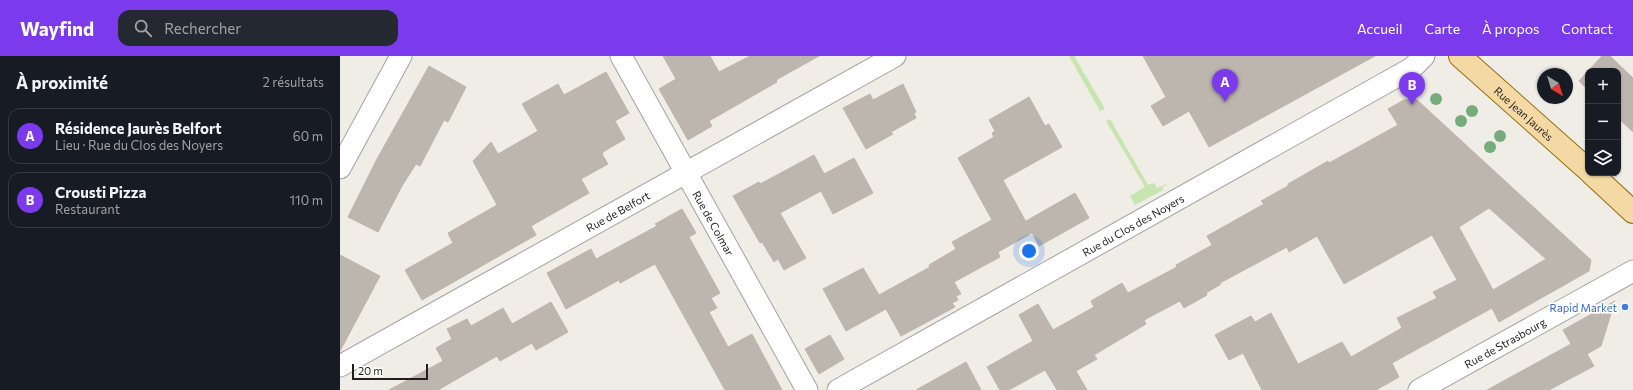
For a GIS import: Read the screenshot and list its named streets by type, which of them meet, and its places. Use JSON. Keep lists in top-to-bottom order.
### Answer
{
  "streets": {
    "main road": ["Rue Jean Jaurès"],
    "street": [
      "Rue de Belfort",
      "Rue de Colmar",
      "Rue du Clos des Noyers",
      "Rue de Strasbourg"
    ]
  },
  "crossings": [
    ["Rue de Belfort", "Rue de Colmar"]
  ],
  "places": ["Rapid Market"],
  "scale_bar": "20 m",
  "north": "bottom right",
  "page": {
    "header": "Wayfind",
    "search": "Rechercher",
    "nav": [
      "Accueil",
      "Carte",
      "À propos",
      "Contact"
    ],
    "heading": ["À proximité", "2 résultats"],
    "map_buttons": ["+", "−"],
    "pins": ["A", "B"],
    "list": [
      {
        "mark": "A",
        "name": "Résidence Jaurès Belfort",
        "note": "Lieu · Rue du Clos des Noyers",
        "value": "60 m"
      },
      {
        "mark": "B",
        "name": "Crousti Pizza",
        "note": "Restaurant",
        "value": "110 m"
      }
    ],
    "scale": "20 m"
  }
}
